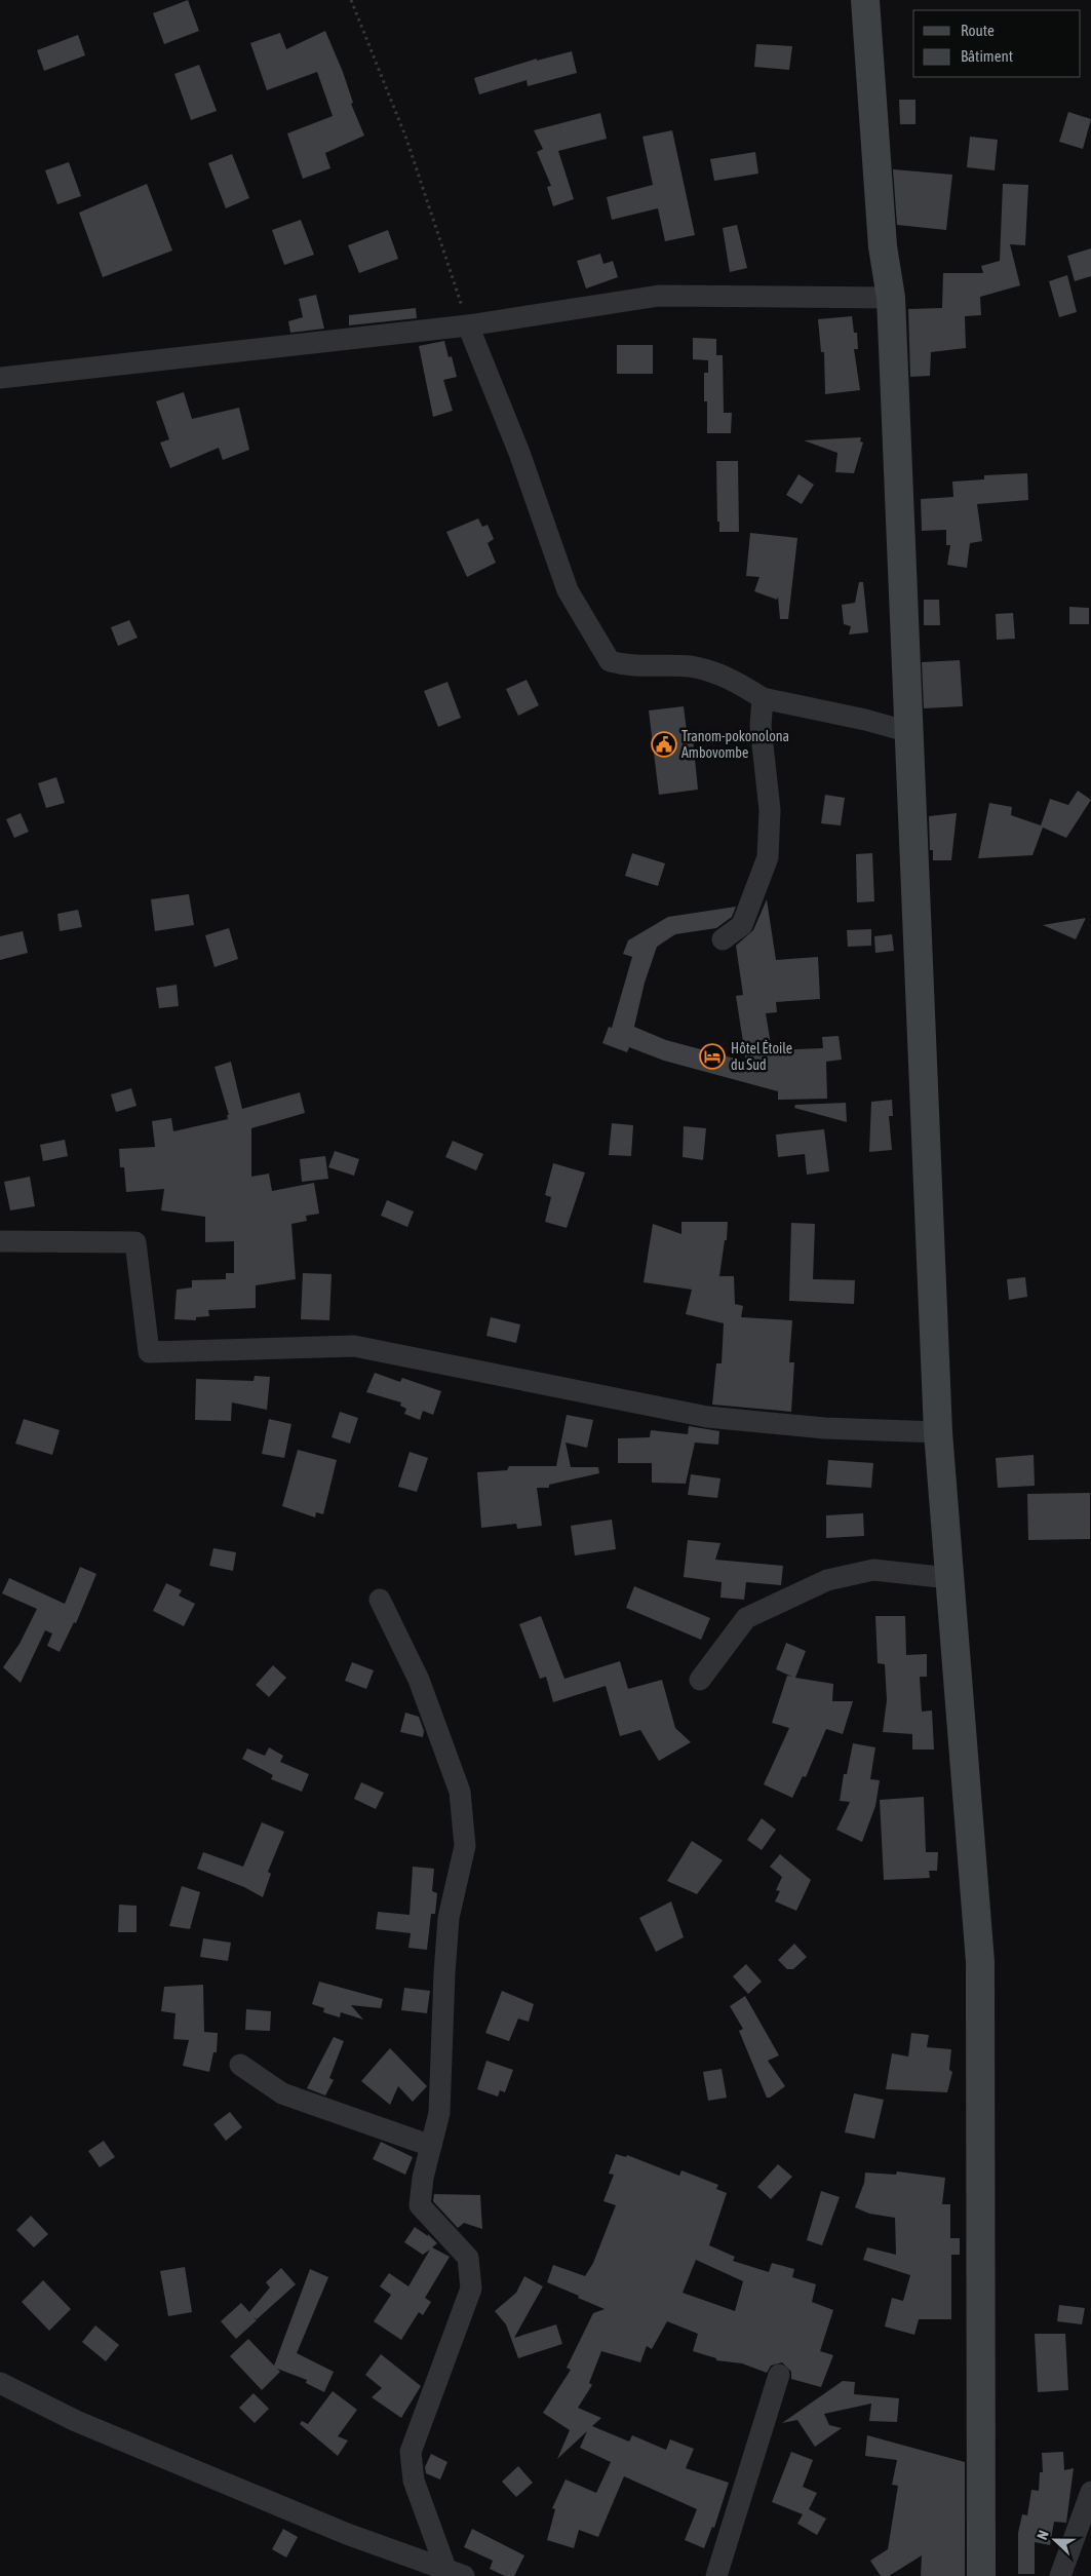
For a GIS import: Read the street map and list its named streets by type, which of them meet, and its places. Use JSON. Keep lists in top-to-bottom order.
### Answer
{
  "places": {
    "public building": ["Tranom-pokonolona Ambovombe"],
    "hotel": ["Hôtel Étoile du Sud"]
  },
  "legend": ["Route", "Bâtiment"],
  "north": "left"
}
